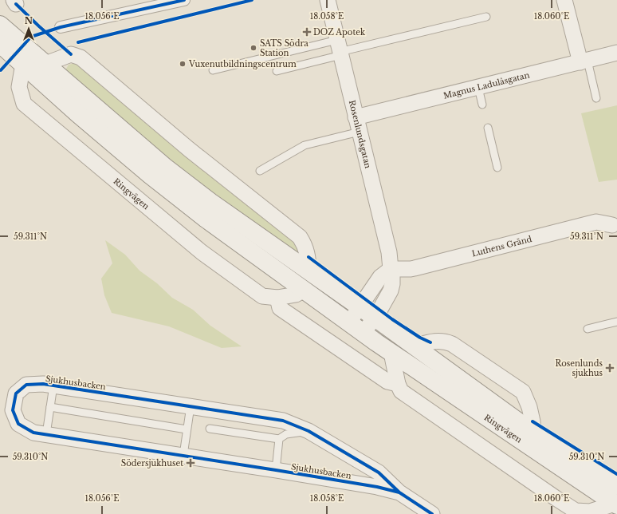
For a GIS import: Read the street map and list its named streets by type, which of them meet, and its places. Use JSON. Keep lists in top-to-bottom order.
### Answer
{
  "streets": {
    "main road": ["Ringvägen"],
    "street": [
      "Magnus Ladulåsgatan",
      "Rosenlundsgatan",
      "Luthens Gränd",
      "Sjukhusbacken"
    ]
  },
  "crossings": [
    ["Magnus Ladulåsgatan", "Rosenlundsgatan"],
    ["Rosenlundsgatan", "Ringvägen"],
    ["Rosenlundsgatan", "Luthens Gränd"]
  ],
  "places": {
    "health": ["DOZ Apotek", "Rosenlunds sjukhus", "Södersjukhuset"],
    "other": ["SATS Södra Station", "Vuxenutbildningscentrum"]
  },
  "north": "top",
  "coordinates": [
    "18.056°E",
    "18.058°E",
    "18.060°E",
    "59.311°N",
    "59.310°N"
  ]
}
